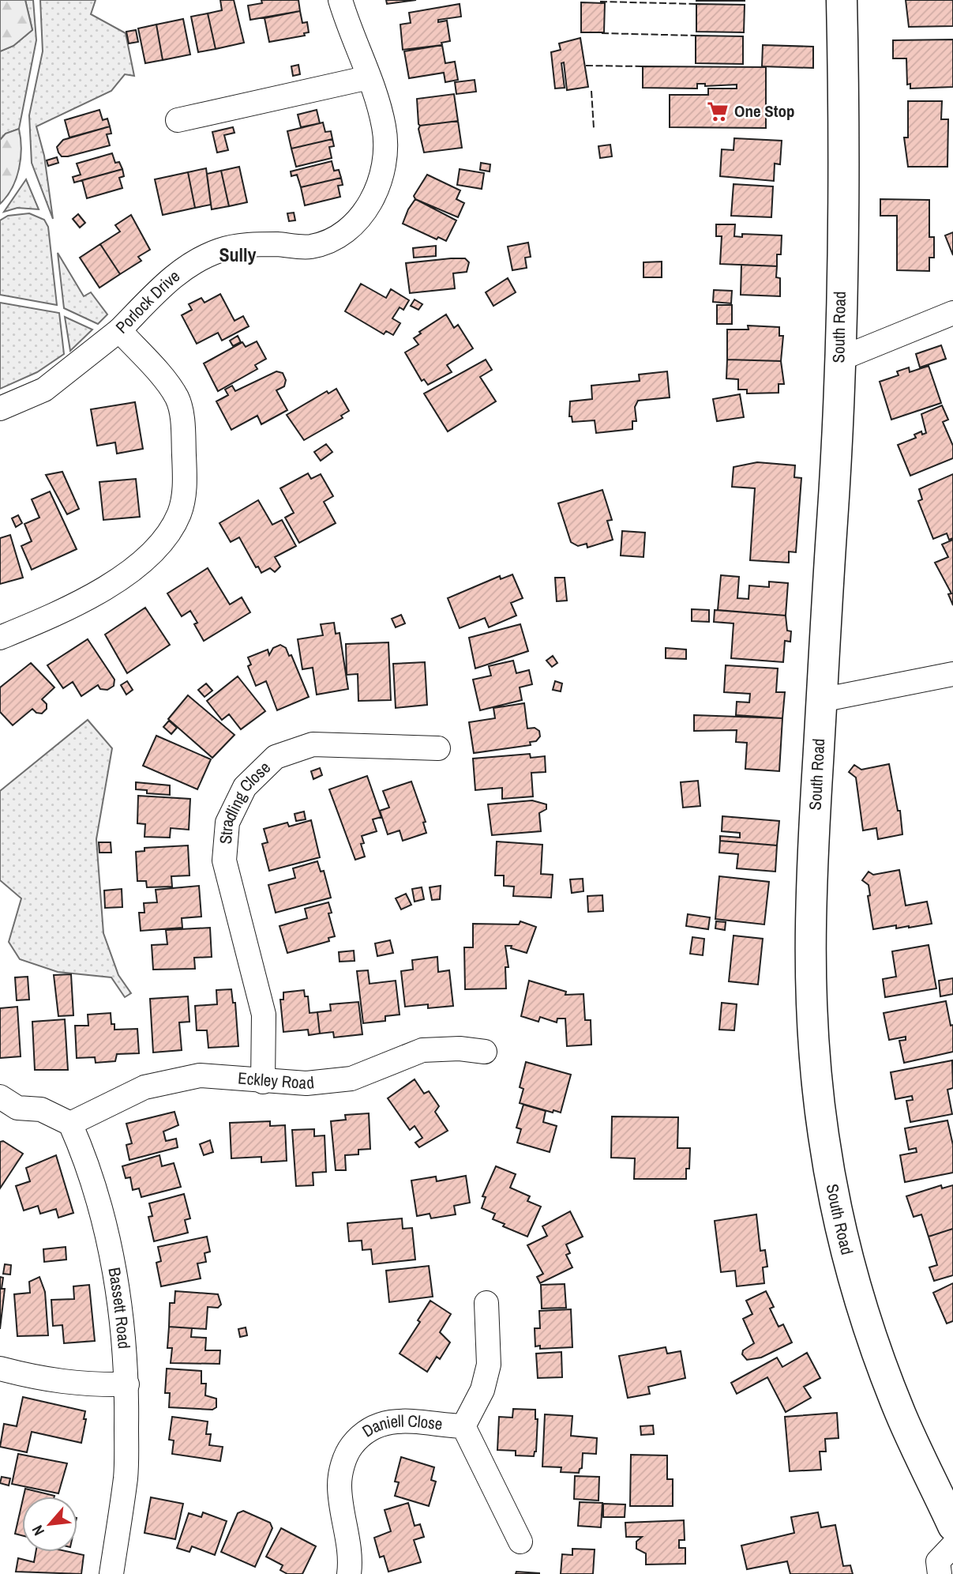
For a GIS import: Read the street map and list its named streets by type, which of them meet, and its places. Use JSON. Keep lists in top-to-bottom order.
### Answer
{
  "streets": {
    "main road": ["South Road"],
    "street": [
      "Porlock Drive",
      "Stradling Close",
      "Eckley Road",
      "Bassett Road",
      "Daniell Close"
    ]
  },
  "crossings": [
    ["Stradling Close", "Eckley Road"],
    ["Eckley Road", "Bassett Road"]
  ],
  "districts": ["Sully"],
  "places": {
    "supermarket": ["One Stop"]
  },
  "north": "bottom left"
}
